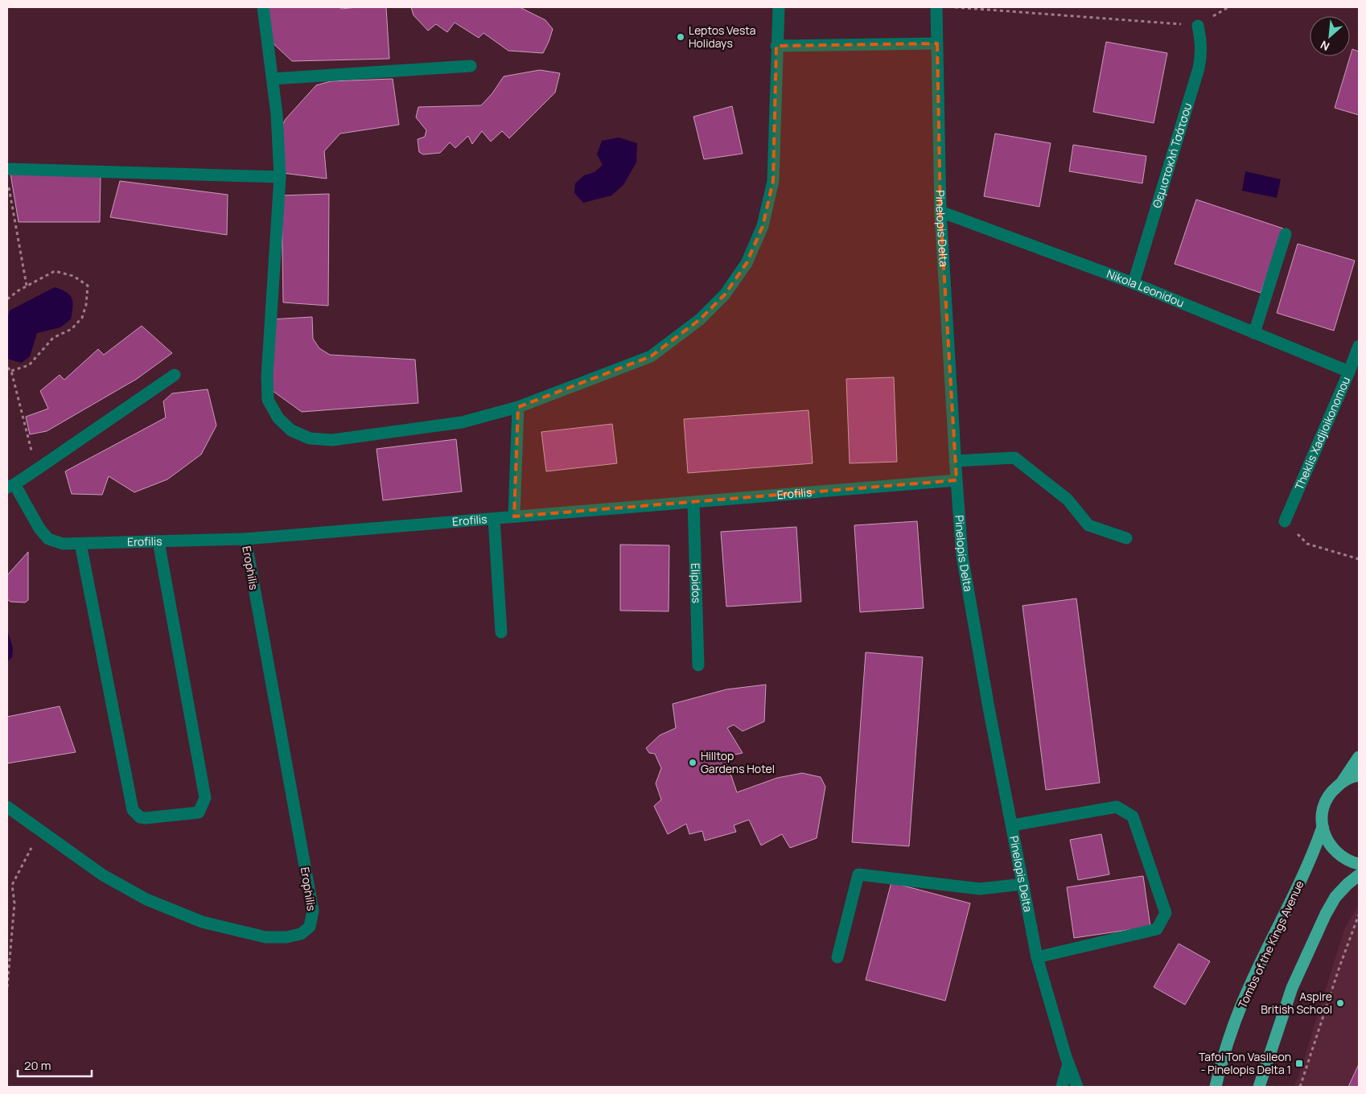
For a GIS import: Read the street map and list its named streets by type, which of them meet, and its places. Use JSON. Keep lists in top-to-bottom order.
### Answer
{
  "streets": {
    "main road": ["Tombs of the Kings Avenue"],
    "street": [
      "Θεμιστοκλή Τσάτσου",
      "Pinelopis Delta",
      "Nikola Leonidou",
      "Theklis Xadjioikonomou",
      "Erofilis",
      "Erophilis",
      "Elipidos"
    ]
  },
  "crossings": [
    ["Θεμιστοκλή Τσάτσου", "Nikola Leonidou"],
    ["Pinelopis Delta", "Nikola Leonidou"],
    ["Pinelopis Delta", "Erofilis"],
    ["Nikola Leonidou", "Theklis Xadjioikonomou"],
    ["Erofilis", "Erophilis"],
    ["Erofilis", "Elipidos"]
  ],
  "places": {
    "other": ["Leptos Vesta Holidays", "Hilltop Gardens Hotel", "Aspire British School"],
    "transit": ["Tafoi Ton Vasileon - Pinelopis Delta 1"]
  },
  "scale_bar": "20 m",
  "north": "bottom left"
}
